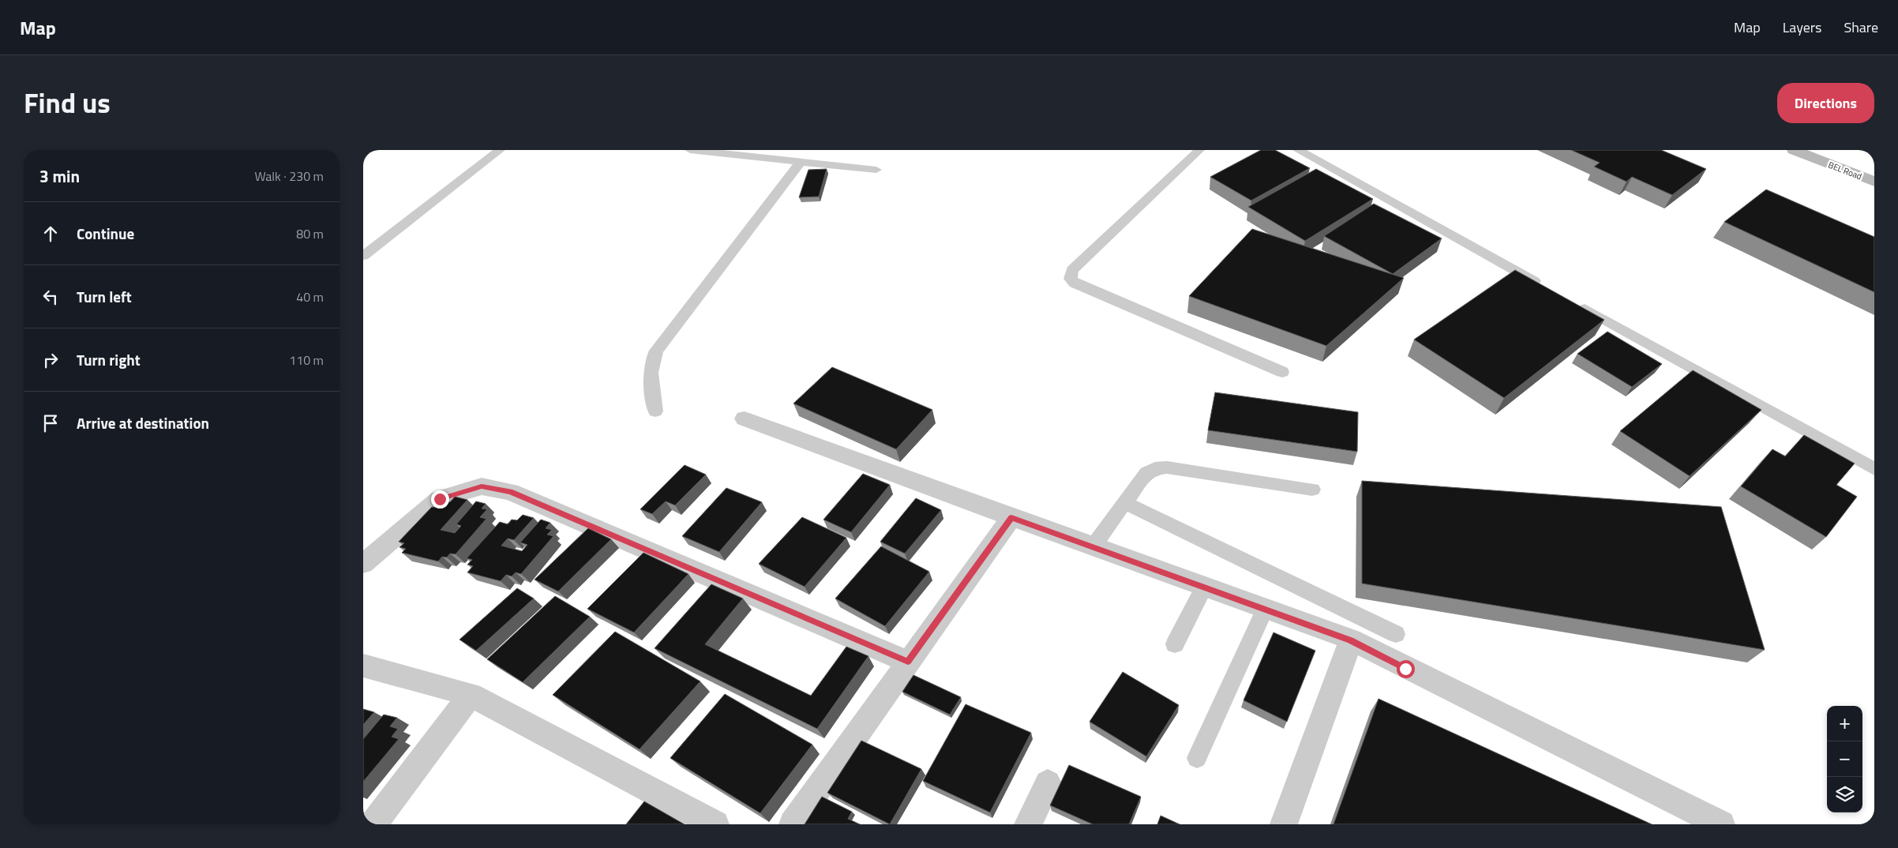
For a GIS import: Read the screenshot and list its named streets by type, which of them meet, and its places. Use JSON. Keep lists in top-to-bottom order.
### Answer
{
  "streets": {
    "street": ["BEL Road"]
  },
  "page": {
    "header": "Map",
    "nav": ["Map", "Layers", "Share"],
    "title": "Find us",
    "buttons": "Directions",
    "heading": ["3 min", "Walk · 230 m"],
    "list": [
      ["Continue", "80 m"],
      ["Turn left", "40 m"],
      ["Turn right", "110 m"],
      "Arrive at destination"
    ],
    "map_buttons": ["+", "−"]
  }
}
